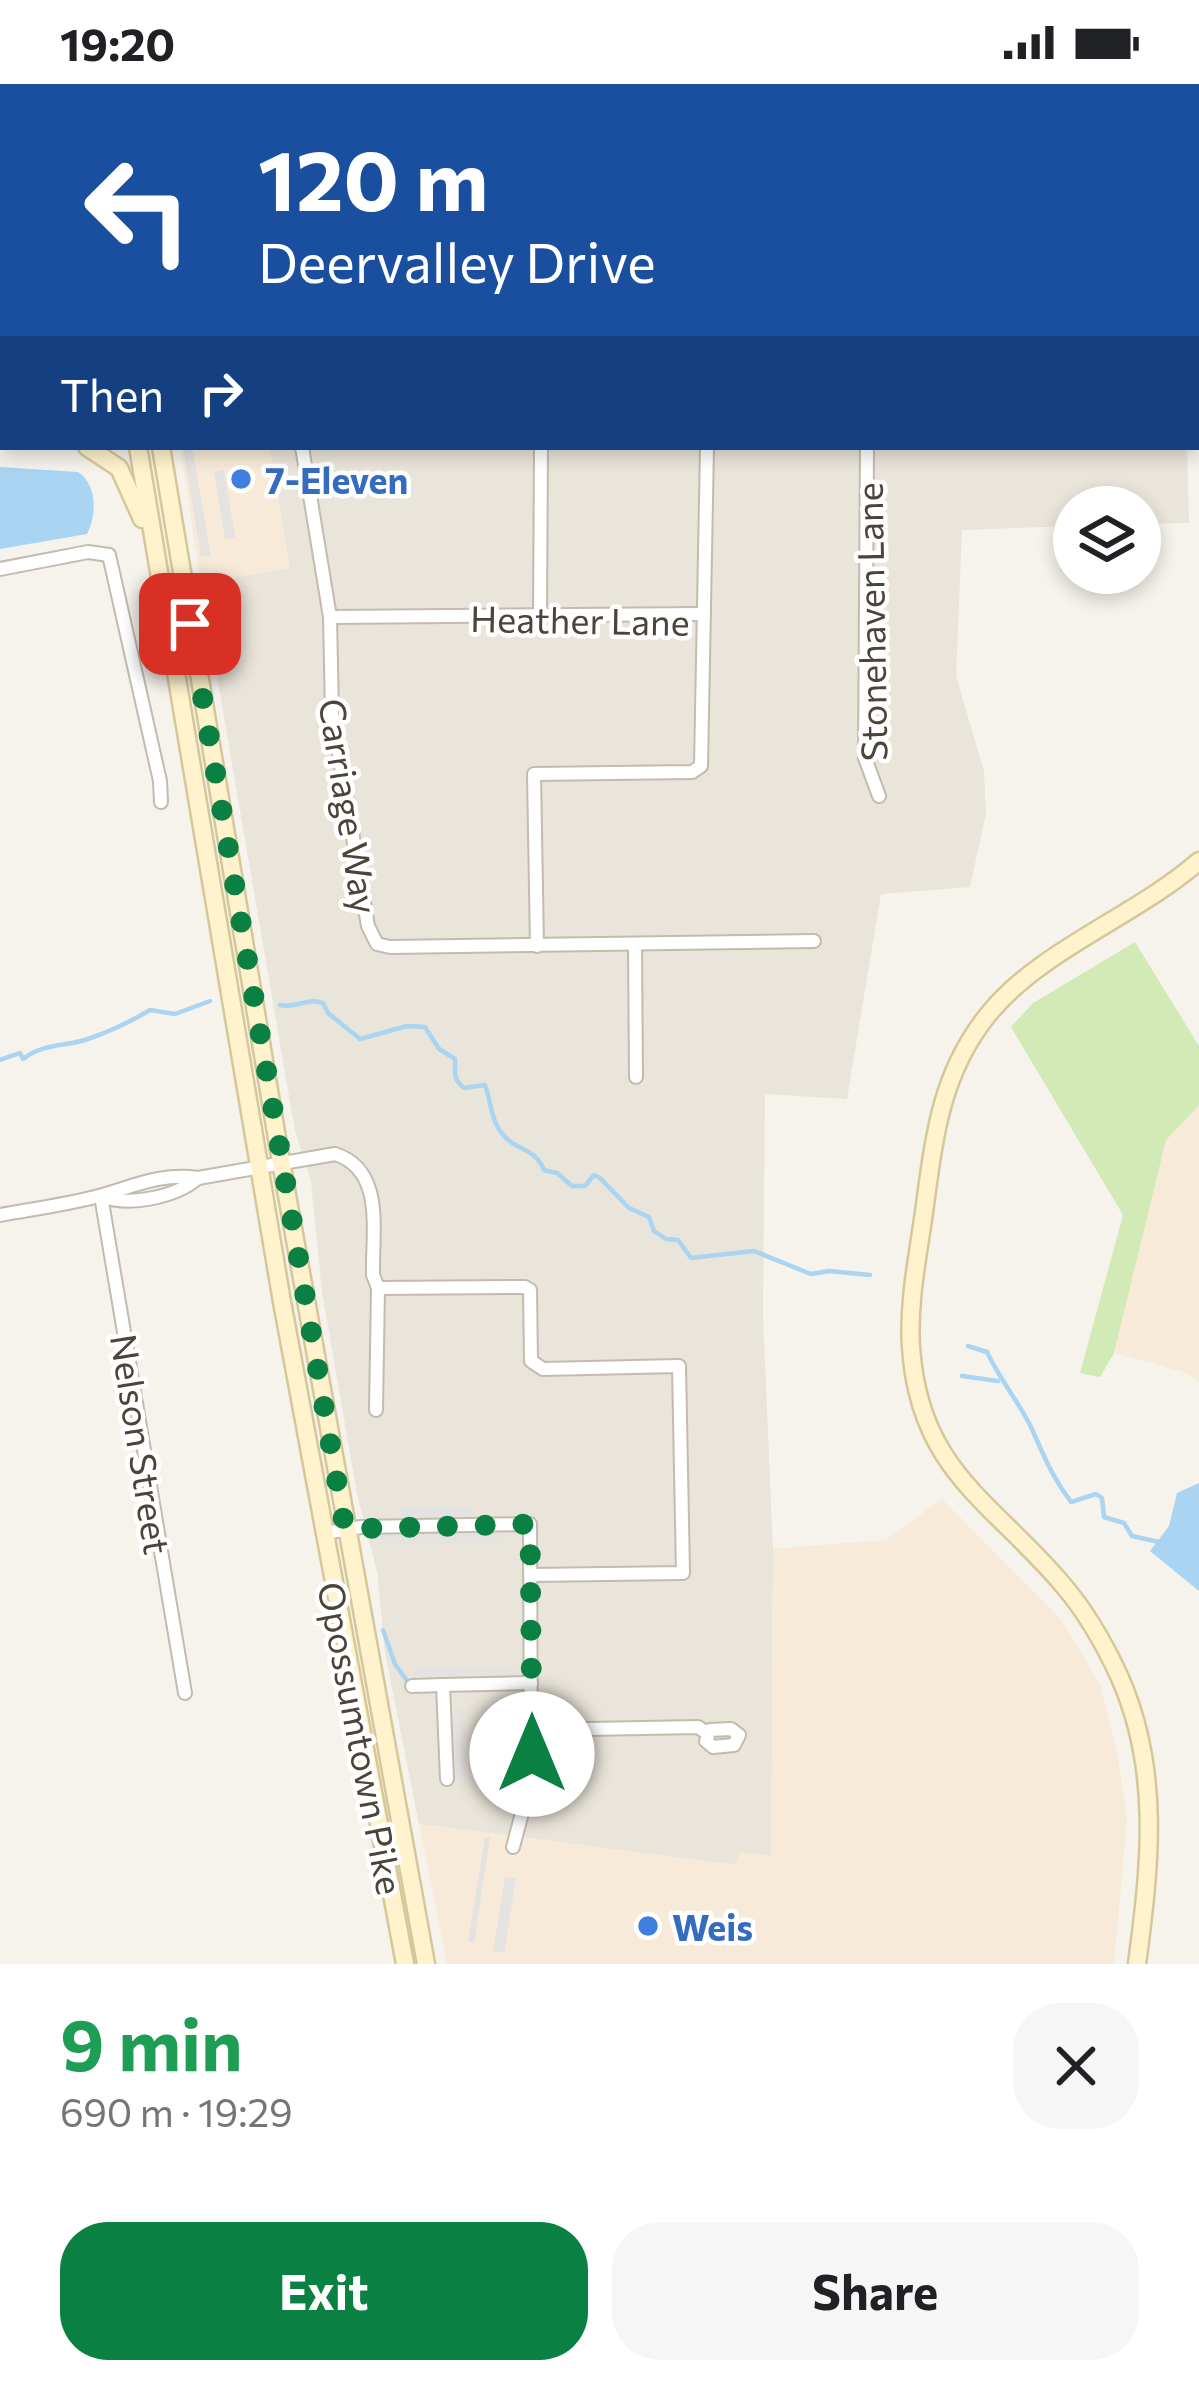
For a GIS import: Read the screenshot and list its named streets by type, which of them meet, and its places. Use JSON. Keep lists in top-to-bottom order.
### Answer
{
  "streets": {
    "main road": ["Opossumtown Pike"],
    "street": [
      "Heather Lane",
      "Stonehaven Lane",
      "Carriage Way",
      "Nelson Street"
    ]
  },
  "crossings": [
    ["Heather Lane", "Carriage Way"]
  ],
  "places": ["7-Eleven", "Weis"],
  "page": {
    "status": "19:20",
    "turn": ["120 m", "Deervalley Drive"],
    "then": "Then",
    "heading": ["9 min", "690 m · 19:29"],
    "buttons": ["Exit", "Share"]
  }
}
